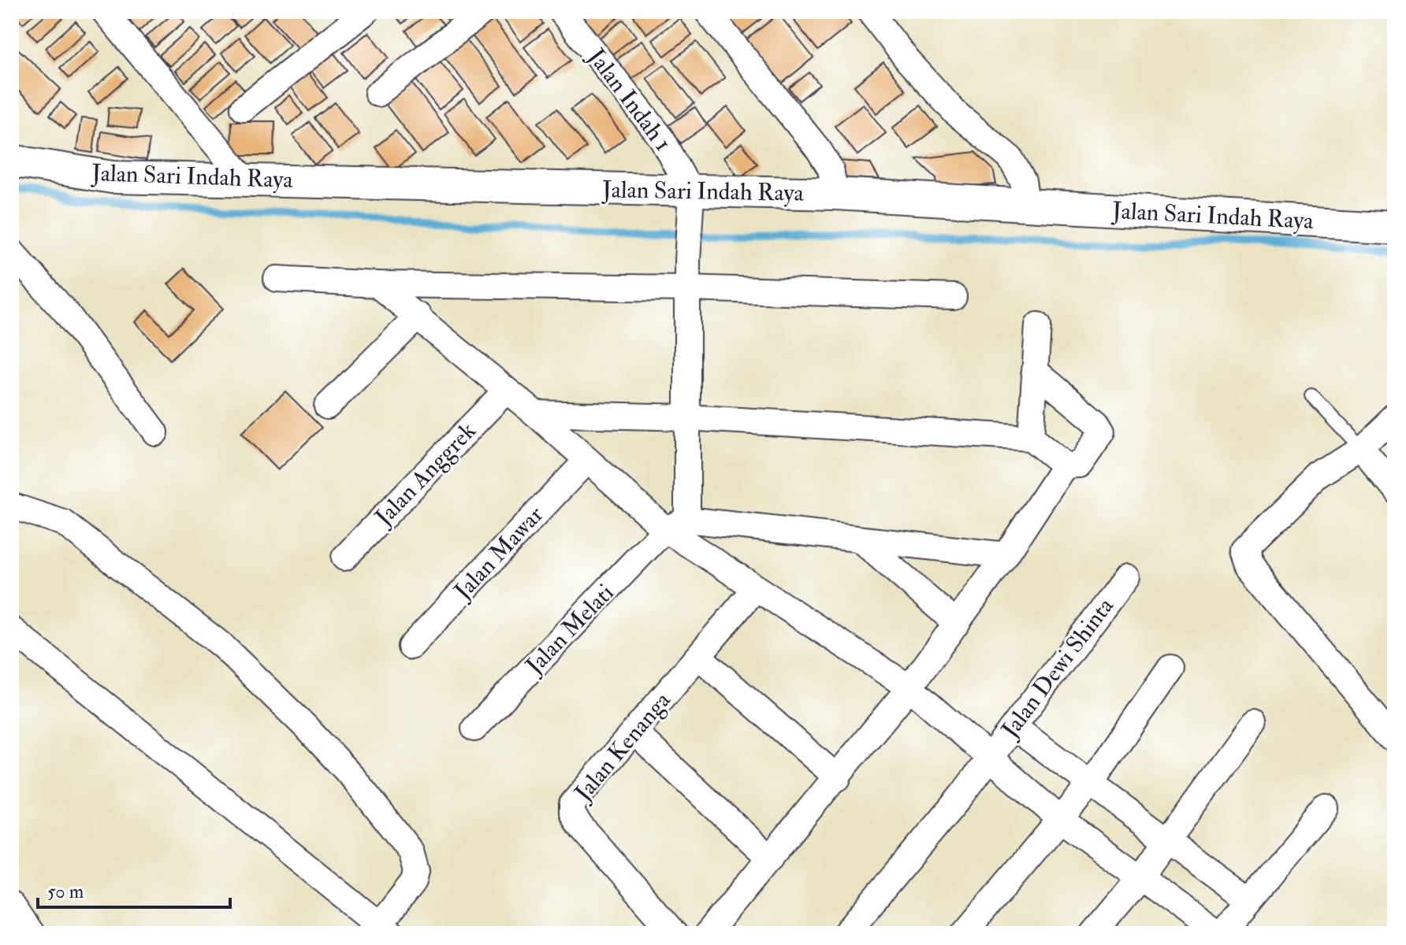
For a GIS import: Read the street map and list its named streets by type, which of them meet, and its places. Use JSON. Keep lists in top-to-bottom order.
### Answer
{
  "streets": {
    "street": [
      "Jalan Indah 1",
      "Jalan Sari Indah Raya",
      "Jalan Anggrek",
      "Jalan Mawar",
      "Jalan Melati",
      "Jalan Dewi Shinta",
      "Jalan Kenanga"
    ]
  },
  "crossings": [
    ["Jalan Indah 1", "Jalan Sari Indah Raya"]
  ],
  "scale_bar": "50 m"
}
